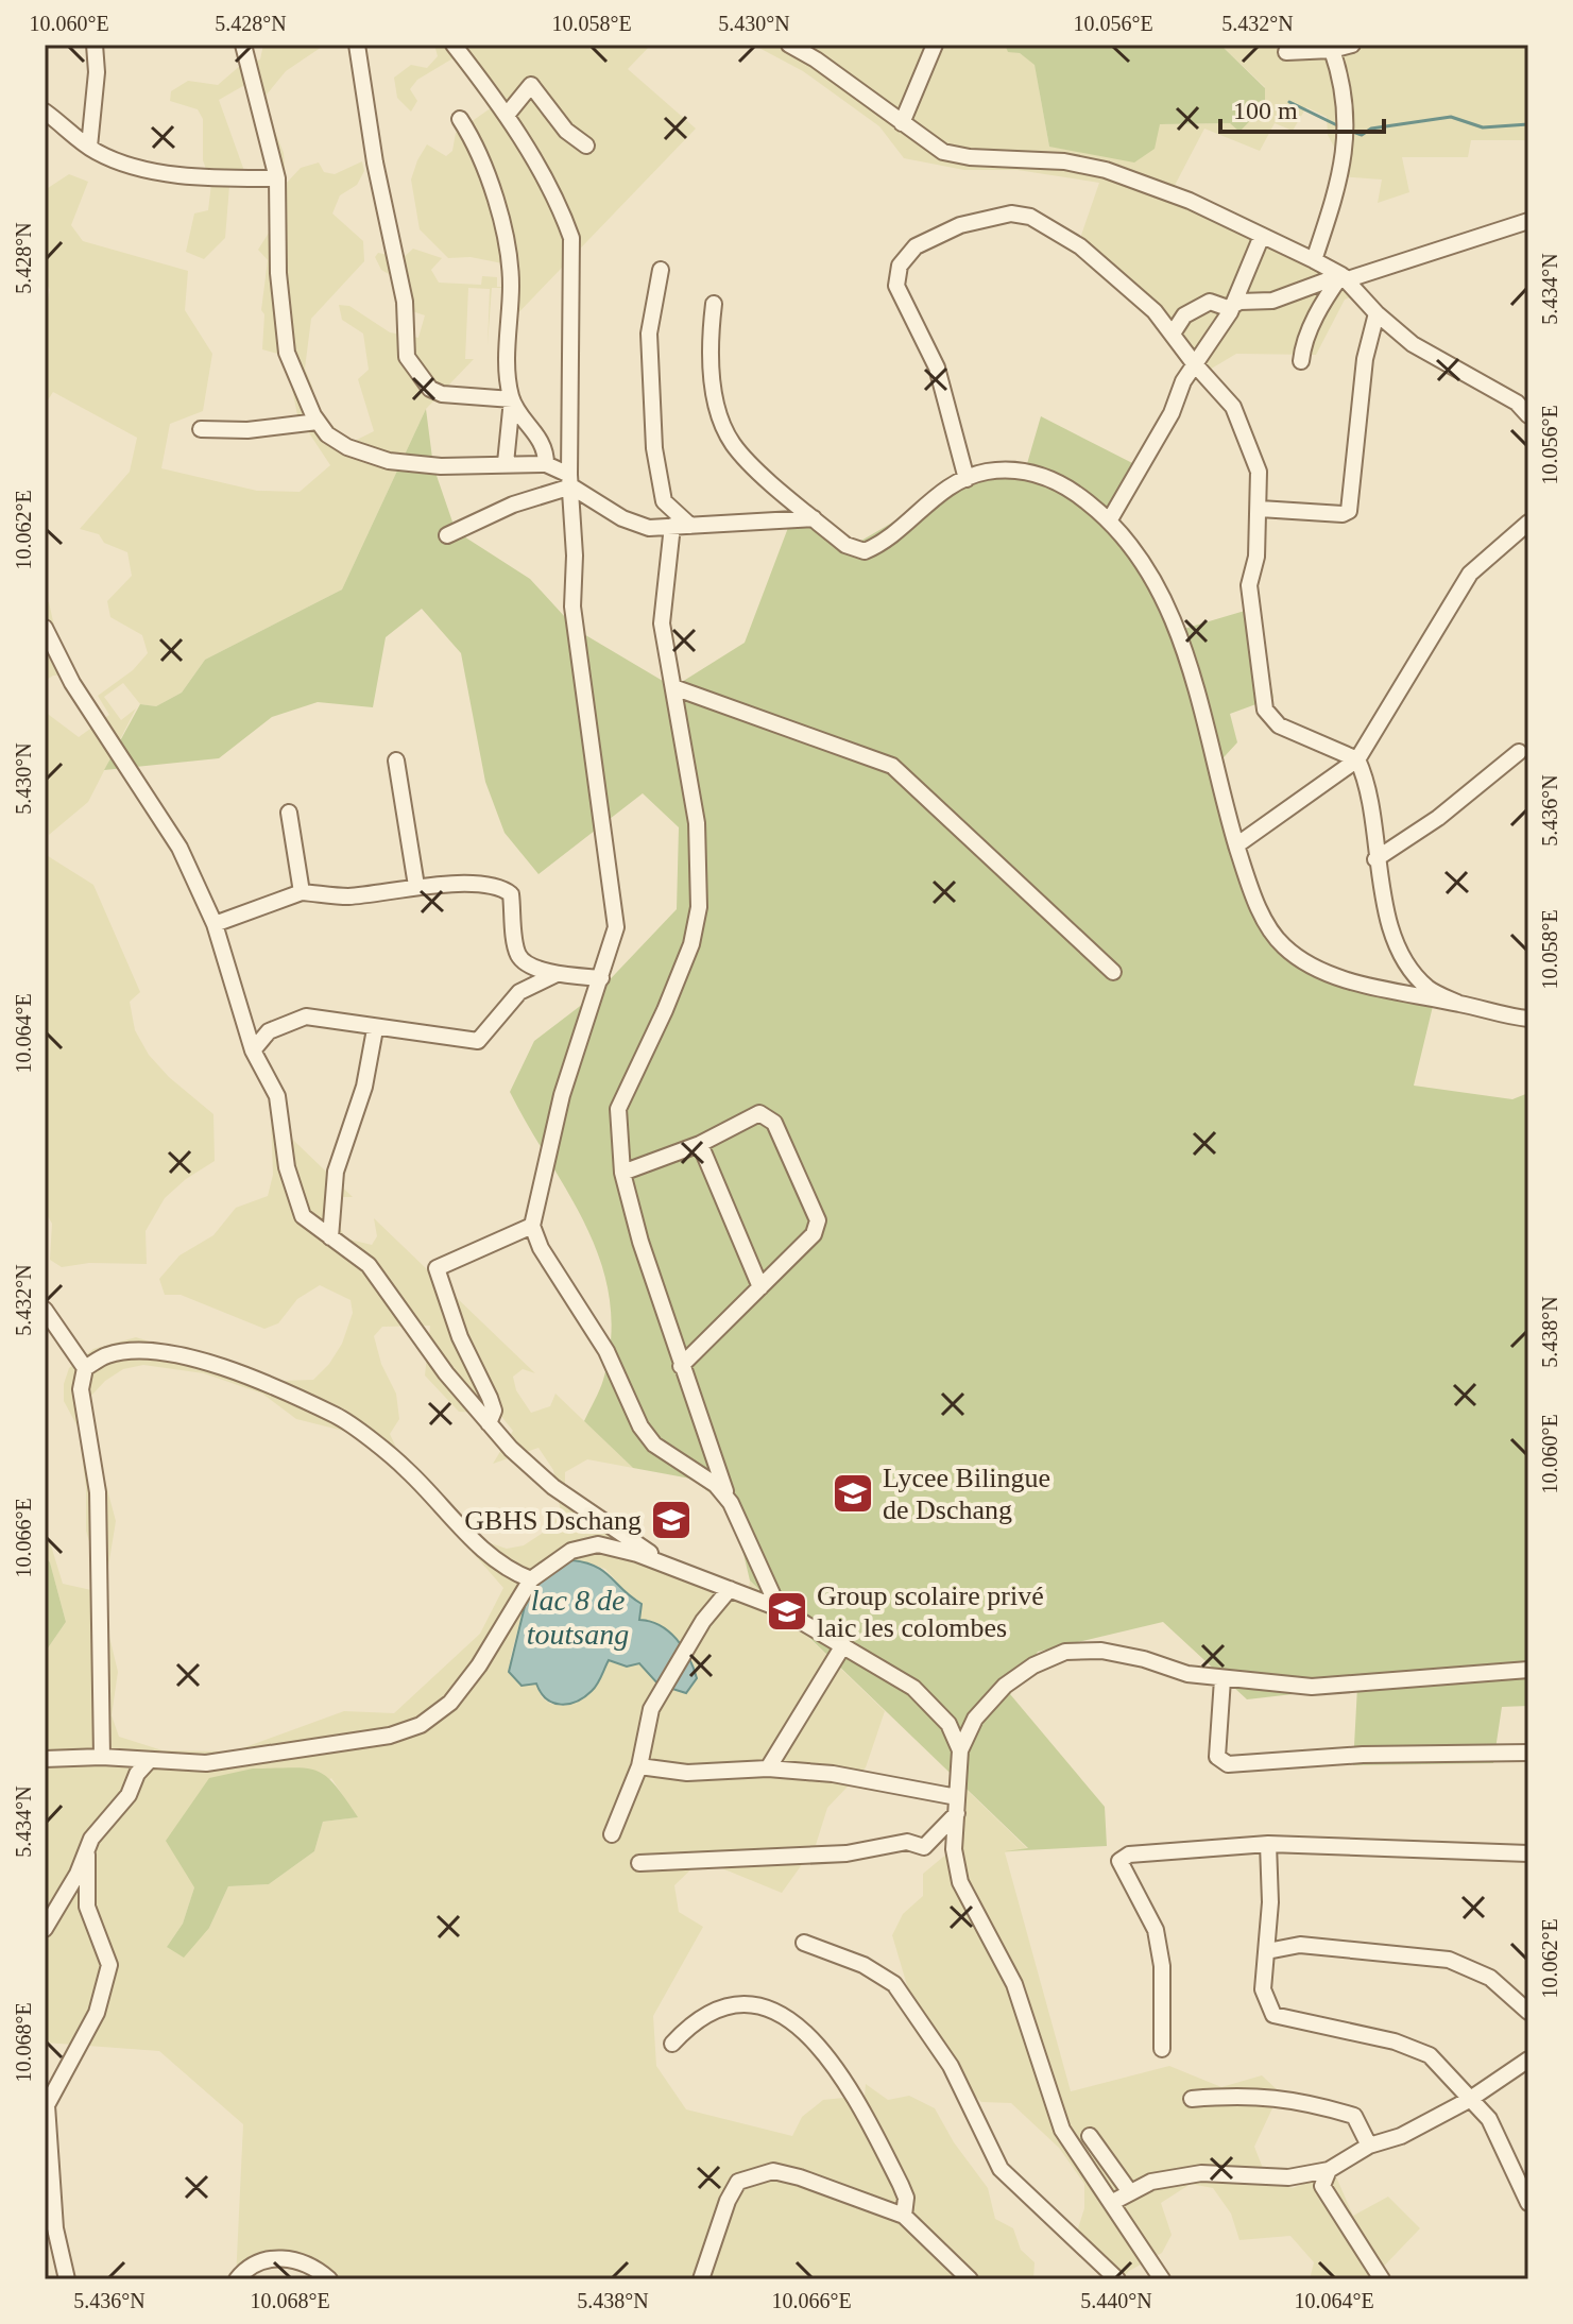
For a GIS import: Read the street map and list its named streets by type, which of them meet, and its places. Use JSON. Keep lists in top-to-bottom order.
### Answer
{
  "water": ["lac 8 de toutsang"],
  "places": {
    "school or university": ["Lycee Bilingue de Dschang", "GBHS Dschang", "Group scolaire privé laic les colombes"]
  },
  "scale_bar": "100 m",
  "coordinates": [
    "10.060°E",
    "5.428°N",
    "10.058°E",
    "5.430°N",
    "10.056°E",
    "5.432°N",
    "5.434°N",
    "10.062°E",
    "5.436°N",
    "10.064°E",
    "5.438°N",
    "10.066°E",
    "10.068°E",
    "5.440°N"
  ]
}
